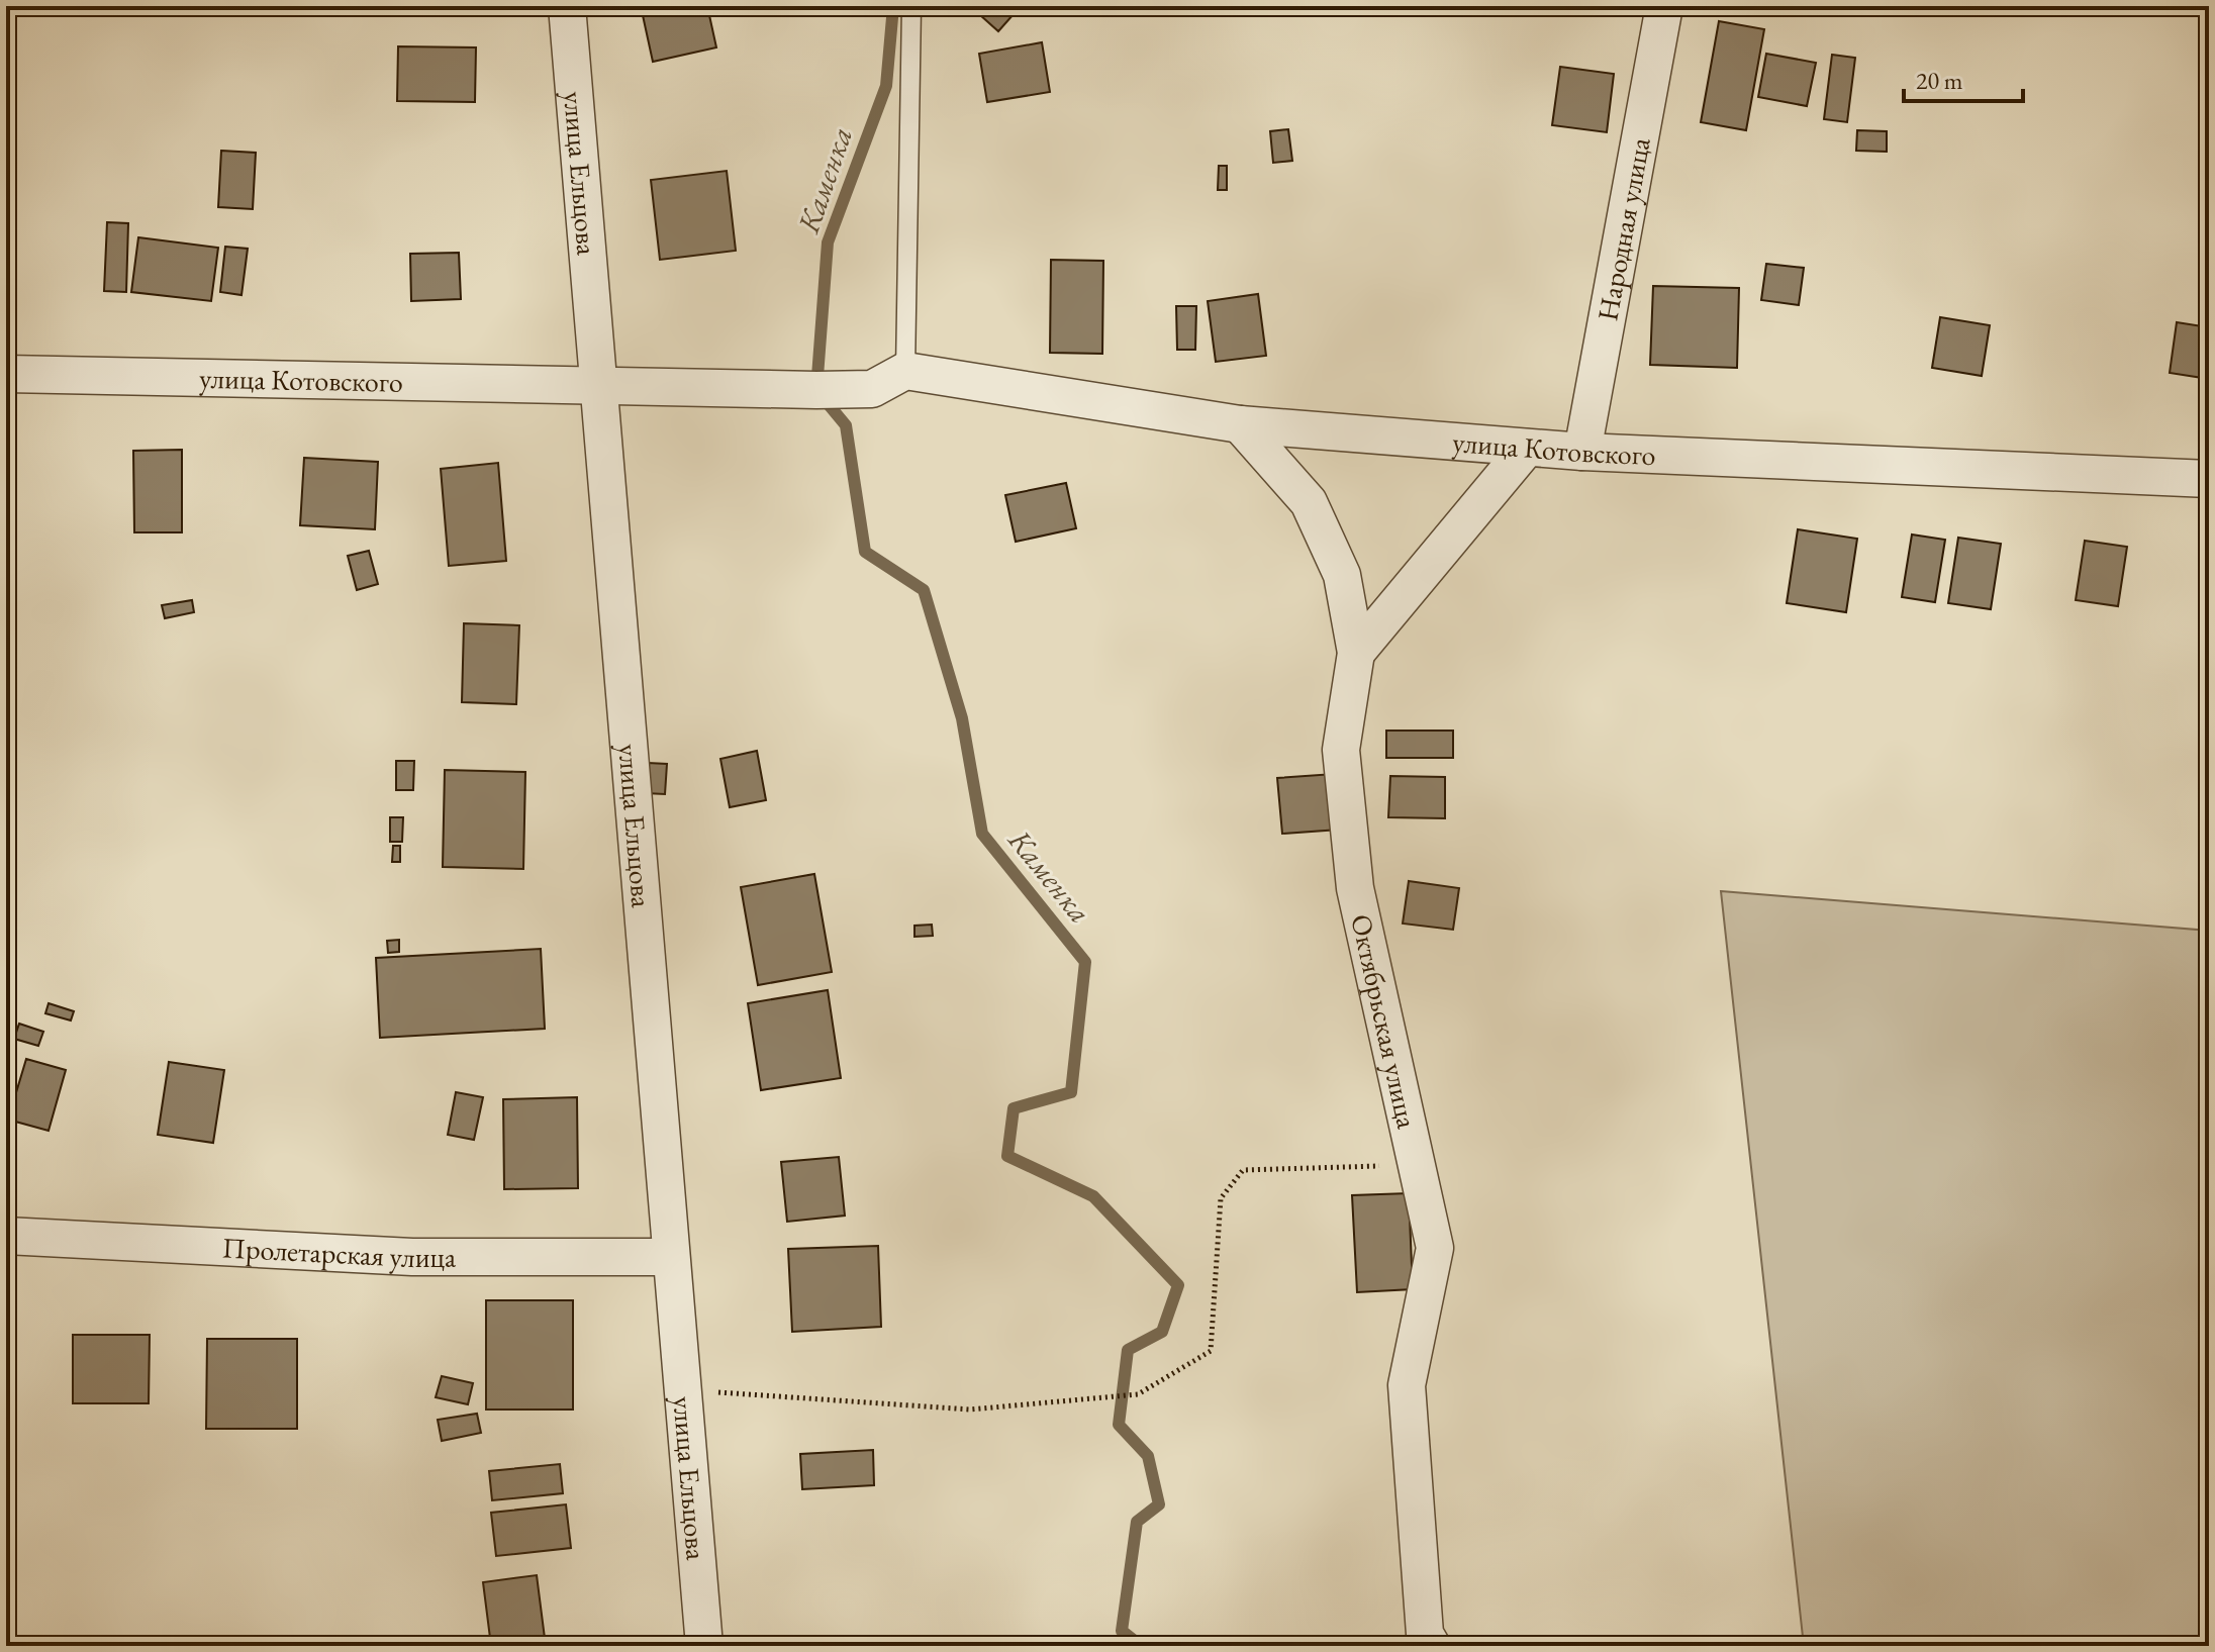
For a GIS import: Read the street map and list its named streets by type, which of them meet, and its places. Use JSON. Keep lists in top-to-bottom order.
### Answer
{
  "streets": {
    "street": [
      "улица Ельцова",
      "Народная улица",
      "улица Котовского",
      "Октябрьская улица",
      "Пролетарская улица"
    ]
  },
  "crossings": [
    ["улица Ельцова", "улица Котовского"],
    ["улица Ельцова", "Пролетарская улица"],
    ["Народная улица", "улица Котовского"],
    ["улица Котовского", "Октябрьская улица"]
  ],
  "water": ["Каменка"],
  "scale_bar": "20 m"
}
